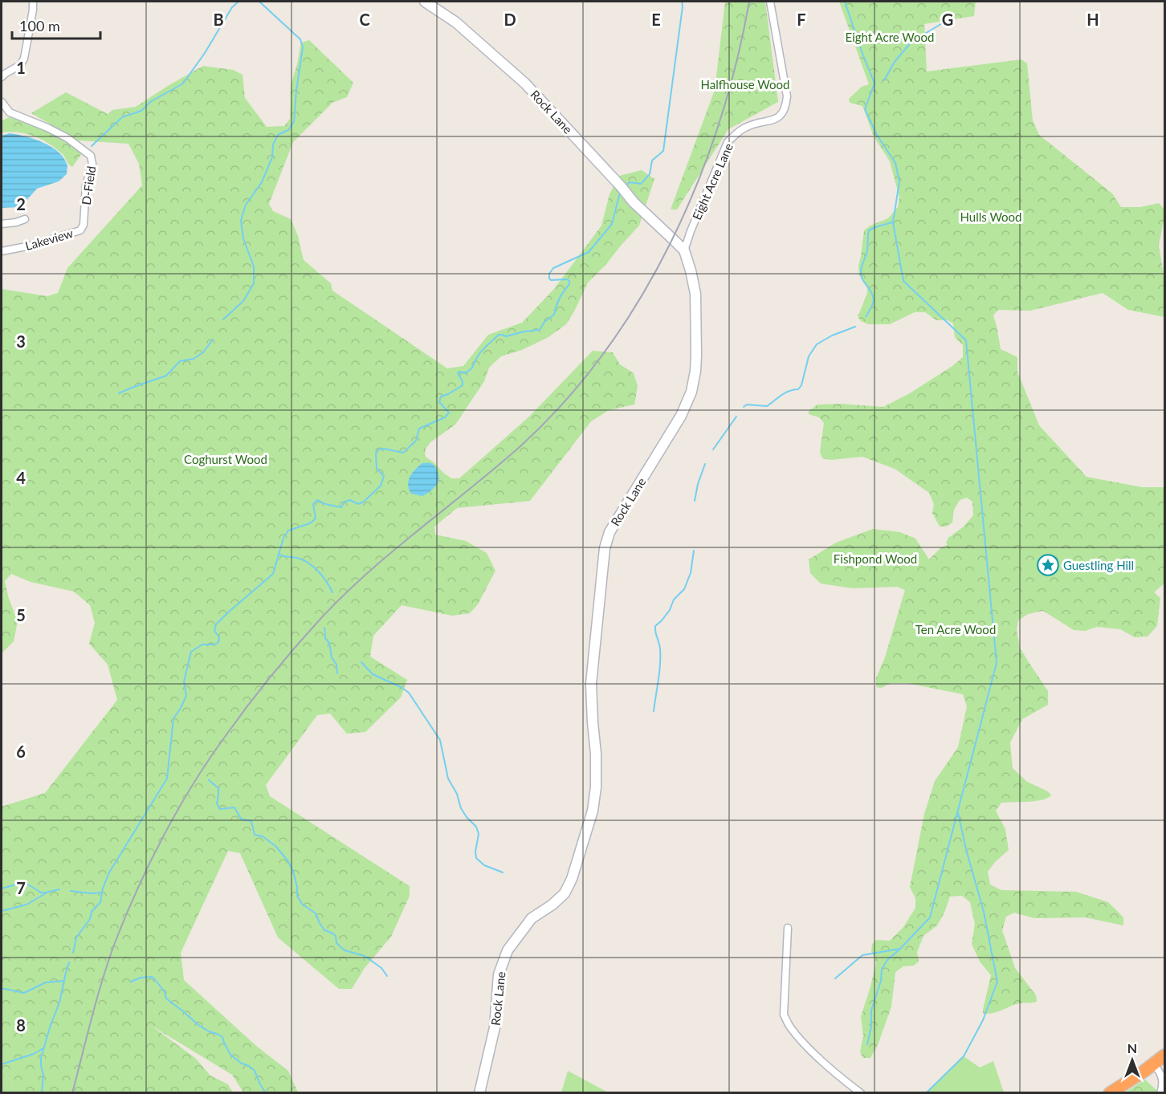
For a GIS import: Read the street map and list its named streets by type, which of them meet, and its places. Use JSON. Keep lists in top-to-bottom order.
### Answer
{
  "streets": {
    "street": [
      "Rock Lane",
      "Eight Acre Lane",
      "D-Field",
      "Lakeview"
    ]
  },
  "crossings": [
    ["Rock Lane", "Eight Acre Lane"],
    ["D-Field", "Lakeview"]
  ],
  "parks": [
    "Eight Acre Wood",
    "Halfhouse Wood",
    "Hulls Wood",
    "Coghurst Wood",
    "Fishpond Wood",
    "Ten Acre Wood"
  ],
  "places": {
    "place": ["Guestling Hill"]
  },
  "scale_bar": "100 m",
  "north": "top",
  "grid": {
    "columns": [
      "B",
      "C",
      "D",
      "E",
      "F",
      "G",
      "H"
    ],
    "rows": [
      "1",
      "2",
      "3",
      "4",
      "5",
      "6",
      "7",
      "8"
    ]
  }
}
